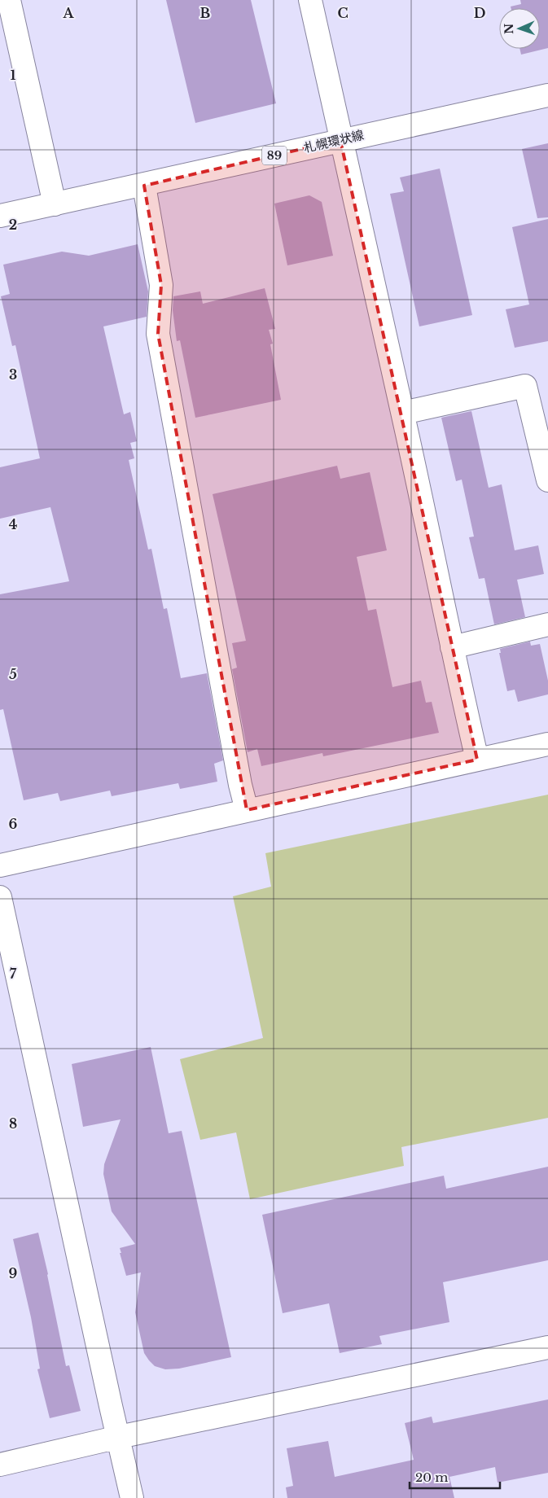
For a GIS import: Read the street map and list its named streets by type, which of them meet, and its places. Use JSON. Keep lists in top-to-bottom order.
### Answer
{
  "streets": {
    "street": ["札幌環状線", "89"]
  },
  "scale_bar": "20 m",
  "north": "left",
  "grid": {
    "columns": [
      "A",
      "B",
      "C",
      "D"
    ],
    "rows": [
      "1",
      "2",
      "3",
      "4",
      "5",
      "6",
      "7",
      "8",
      "9"
    ]
  }
}
